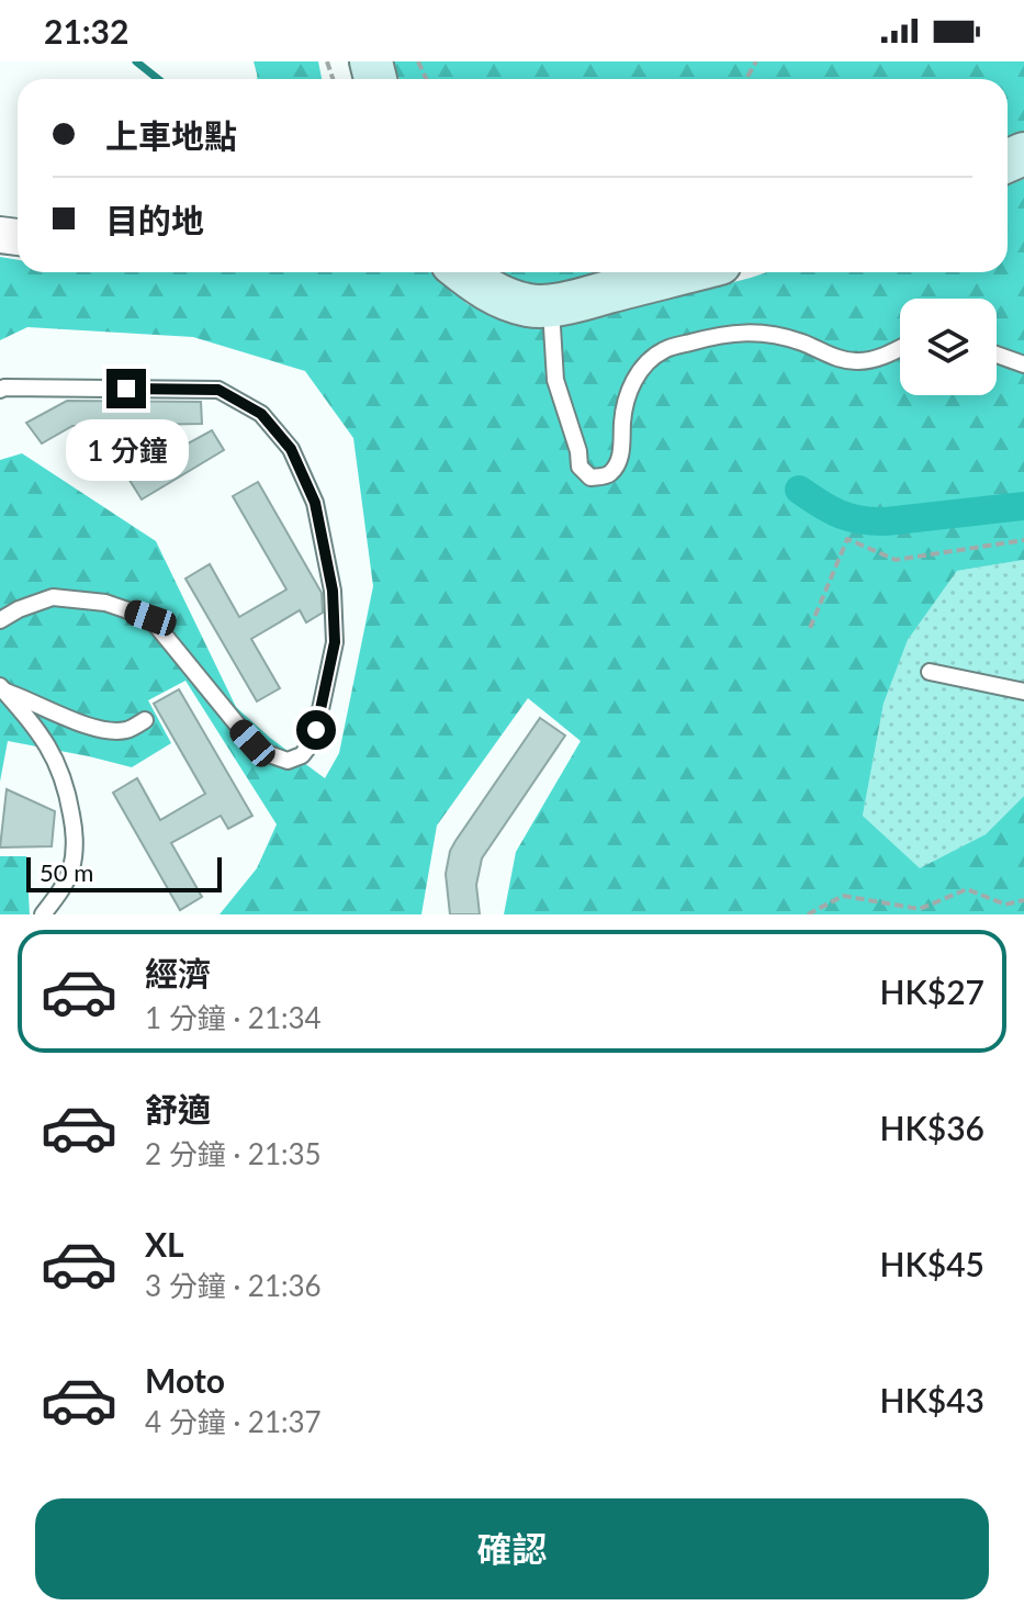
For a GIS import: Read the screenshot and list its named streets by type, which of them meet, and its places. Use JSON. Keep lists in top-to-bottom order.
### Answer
{
  "scale_bar": "50 m",
  "page": {
    "status": "21:32",
    "banner": ["上車地點", "目的地"],
    "bubble": "1 分鐘",
    "scale": "50 m",
    "list": [
      {
        "name": "經濟",
        "note": "1 分鐘 · 21:34",
        "value": "HK$27"
      },
      {
        "name": "舒適",
        "note": "2 分鐘 · 21:35",
        "value": "HK$36"
      },
      {
        "name": "XL",
        "note": "3 分鐘 · 21:36",
        "value": "HK$45"
      },
      {
        "name": "Moto",
        "note": "4 分鐘 · 21:37",
        "value": "HK$43"
      }
    ],
    "buttons": "確認"
  }
}
